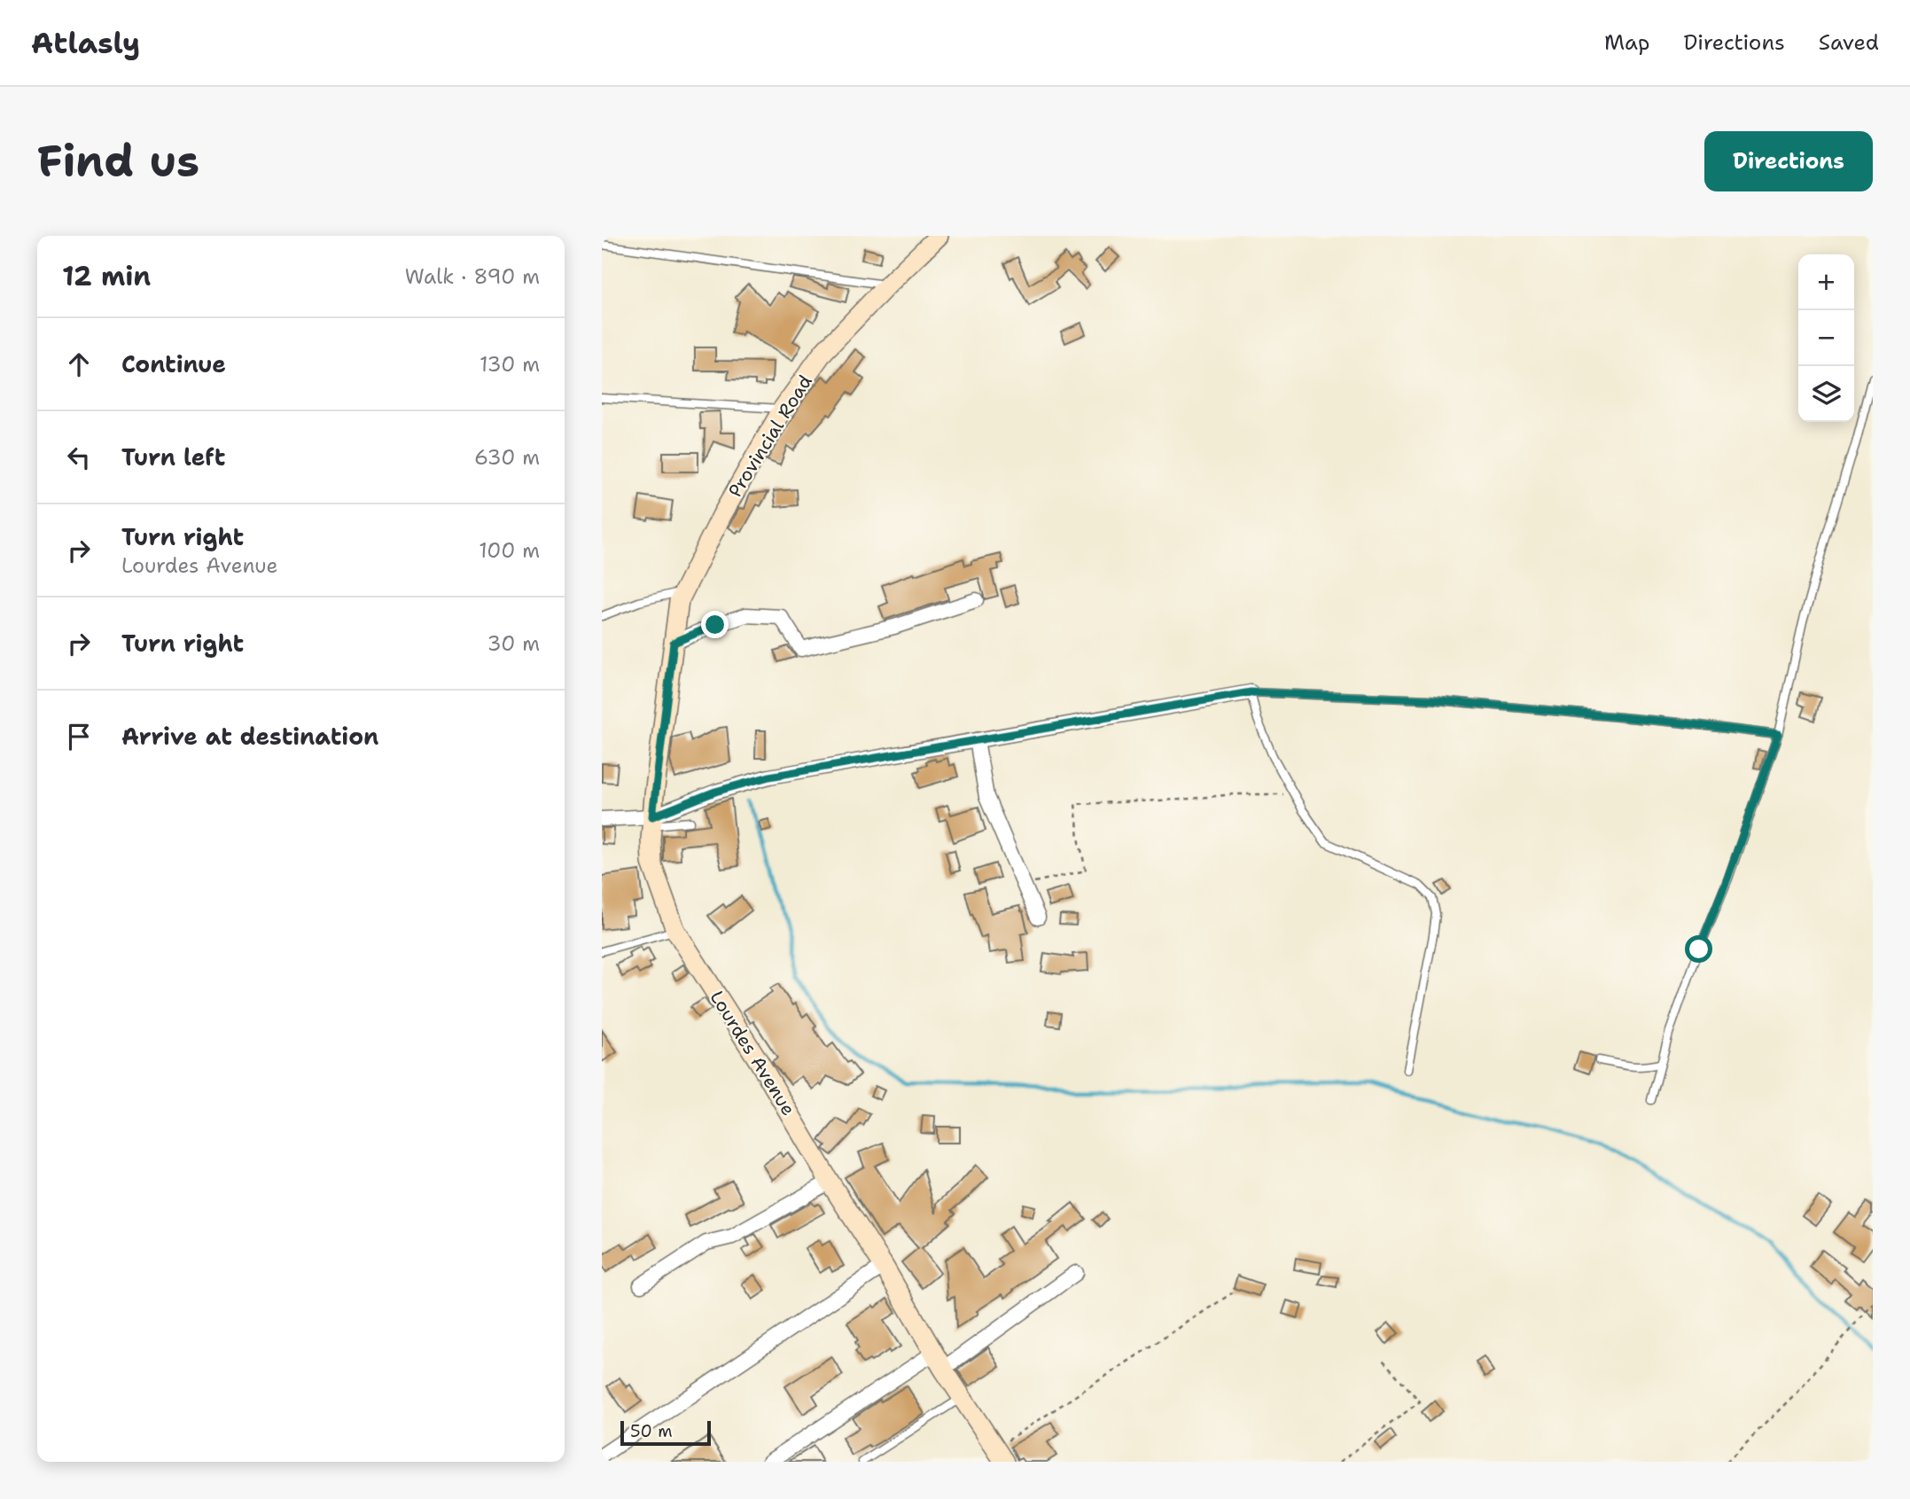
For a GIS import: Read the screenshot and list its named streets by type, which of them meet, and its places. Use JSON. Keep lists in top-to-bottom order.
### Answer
{
  "streets": {
    "main road": ["Provincial Road", "Lourdes Avenue"]
  },
  "crossings": [
    ["Provincial Road", "Lourdes Avenue"]
  ],
  "scale_bar": "50 m",
  "page": {
    "header": "Atlasly",
    "nav": ["Map", "Directions", "Saved"],
    "buttons": "Directions",
    "title": "Find us",
    "heading": ["12 min", "Walk · 890 m"],
    "map_buttons": ["+", "−"],
    "list": [
      ["Continue", "130 m"],
      ["Turn left", "630 m"],
      ["Turn right", "Lourdes Avenue", "100 m"],
      ["Turn right", "30 m"],
      "Arrive at destination"
    ],
    "scale": "50 m"
  }
}
